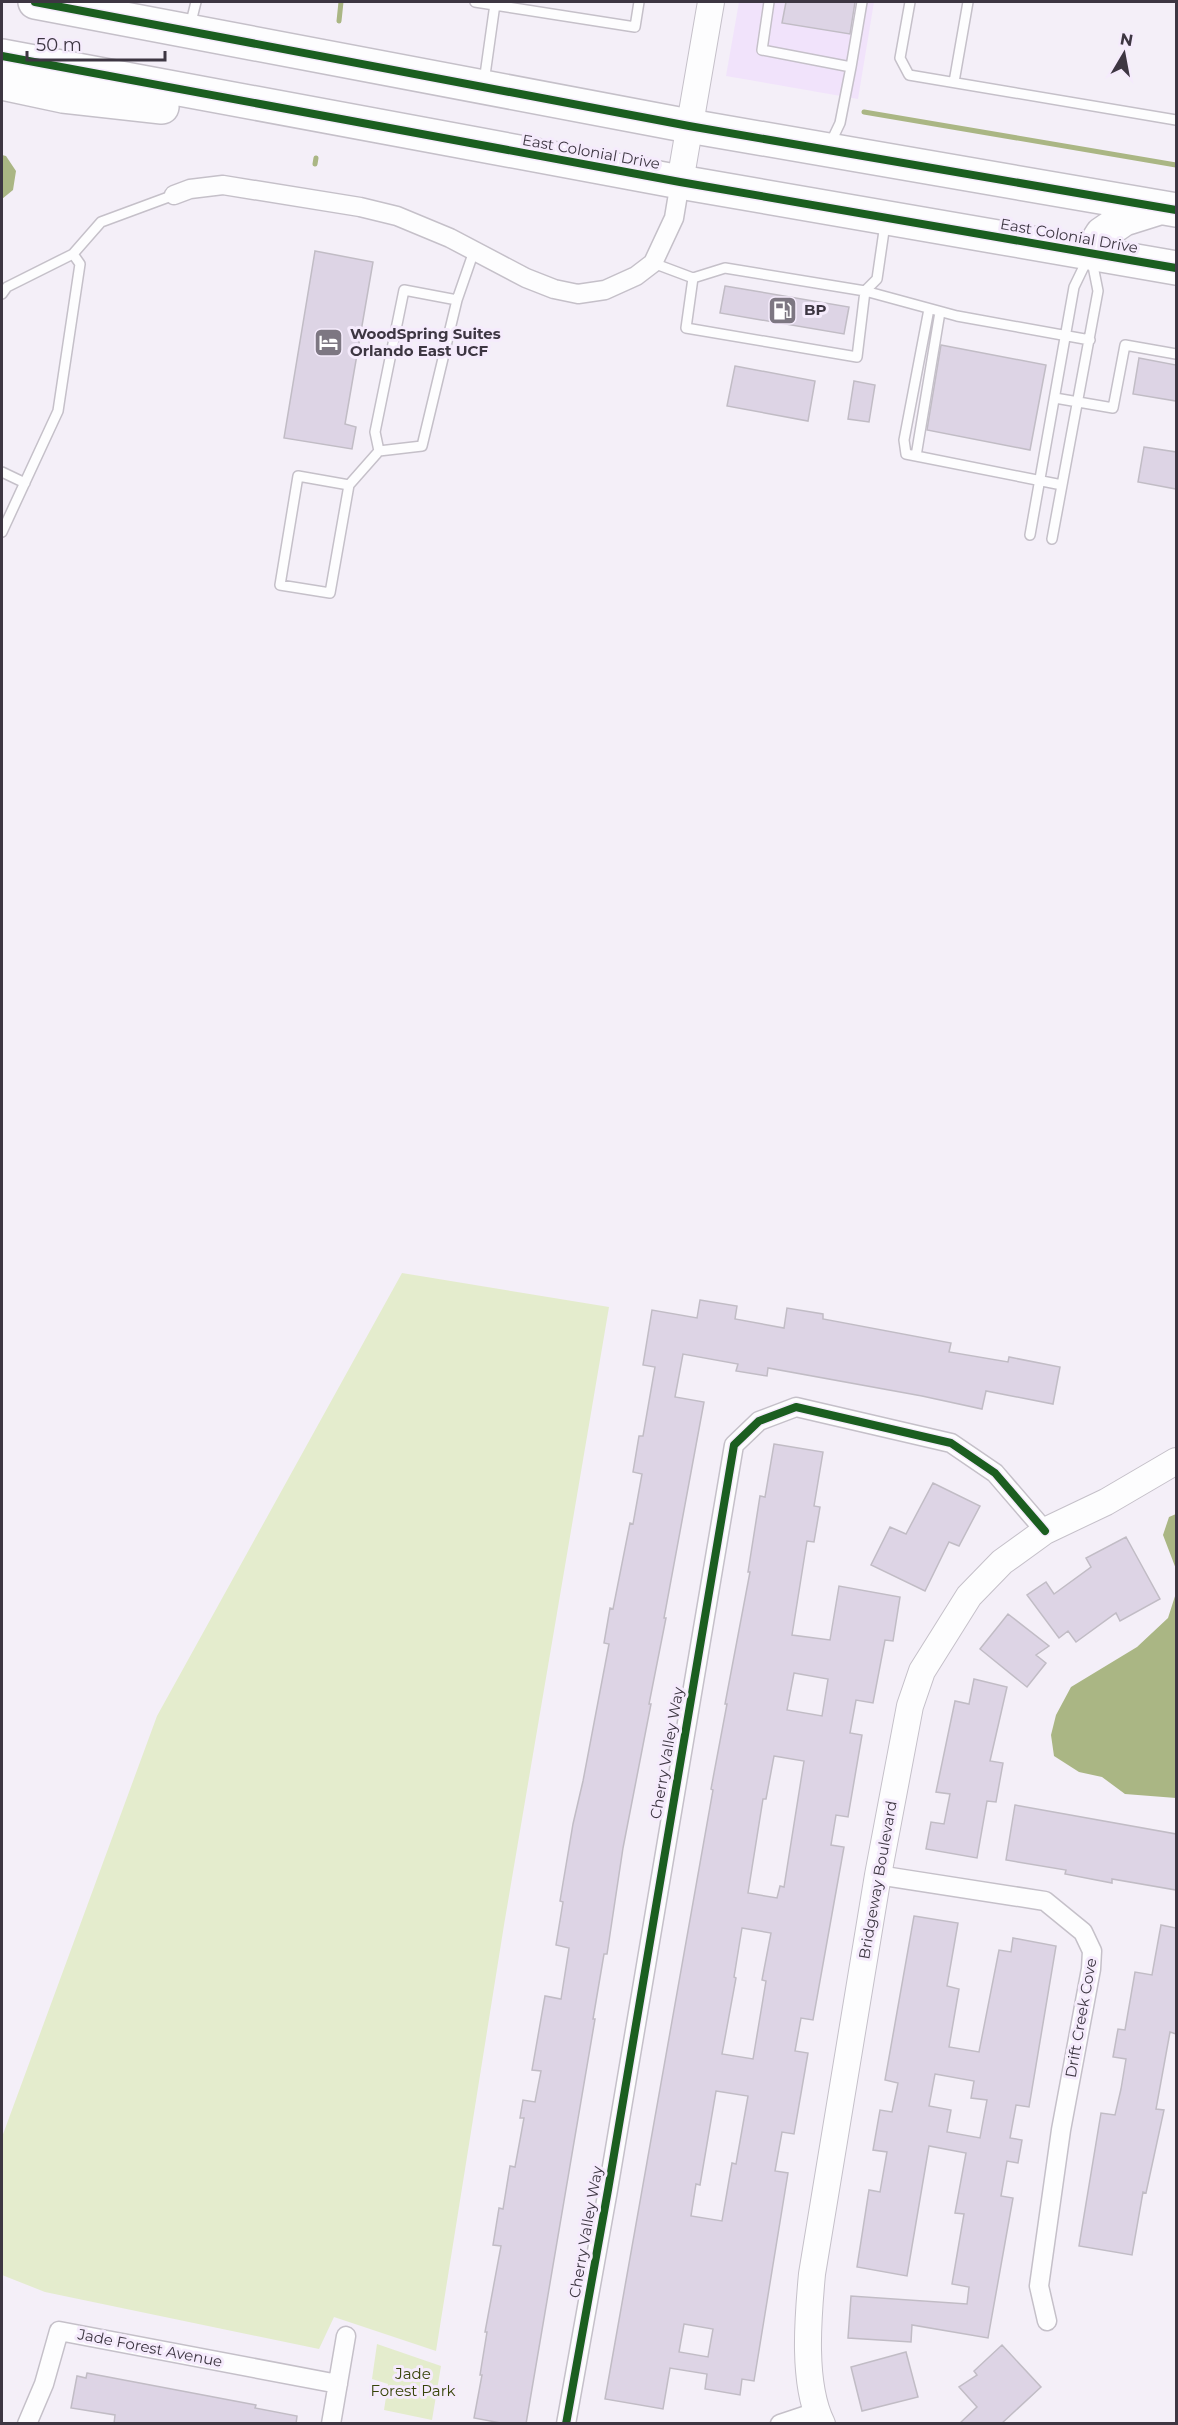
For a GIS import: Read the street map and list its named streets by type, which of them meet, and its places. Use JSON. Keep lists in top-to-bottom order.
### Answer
{
  "streets": {
    "highway": ["East Colonial Drive"],
    "street": [
      "Cherry Valley Way",
      "Bridgeway Boulevard",
      "Drift Creek Cove",
      "Jade Forest Avenue"
    ]
  },
  "crossings": [
    ["Cherry Valley Way", "Bridgeway Boulevard"],
    ["Bridgeway Boulevard", "Drift Creek Cove"]
  ],
  "parks": ["Jade Forest Park"],
  "places": {
    "fuel station": ["BP"],
    "hotel": ["WoodSpring Suites Orlando East UCF"]
  },
  "scale_bar": "50 m",
  "north": "top"
}
